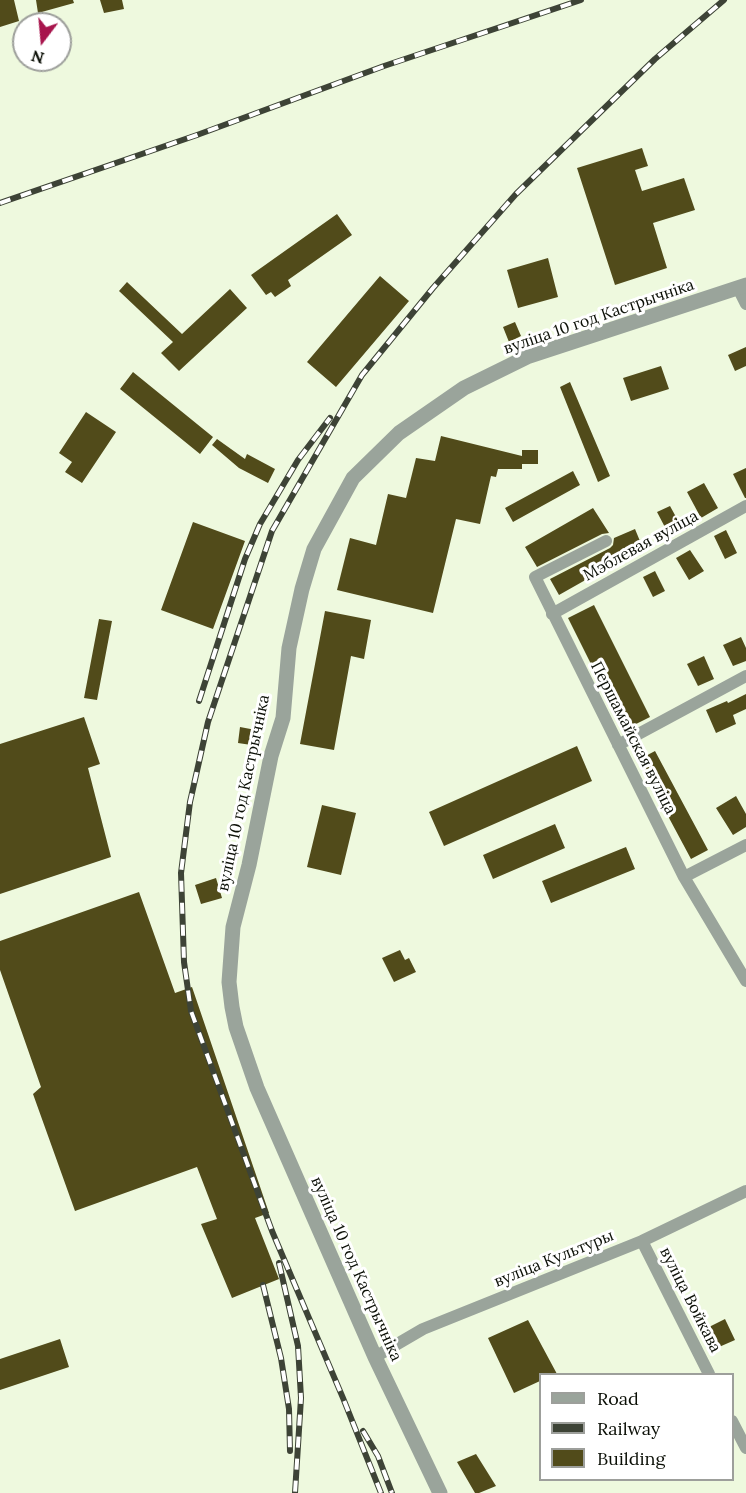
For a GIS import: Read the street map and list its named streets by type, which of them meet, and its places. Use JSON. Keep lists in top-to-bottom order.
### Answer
{
  "streets": {
    "street": [
      "вуліца 10 год Кастрычніка",
      "Мэблевая вуліца",
      "Першамайская вуліца",
      "вуліца Культуры",
      "вуліца Войкава"
    ]
  },
  "crossings": [
    ["вуліца 10 год Кастрычніка", "вуліца Культуры"],
    ["Мэблевая вуліца", "Першамайская вуліца"],
    ["вуліца Культуры", "вуліца Войкава"]
  ],
  "legend": ["Road", "Railway", "Building"],
  "north": "bottom"
}
